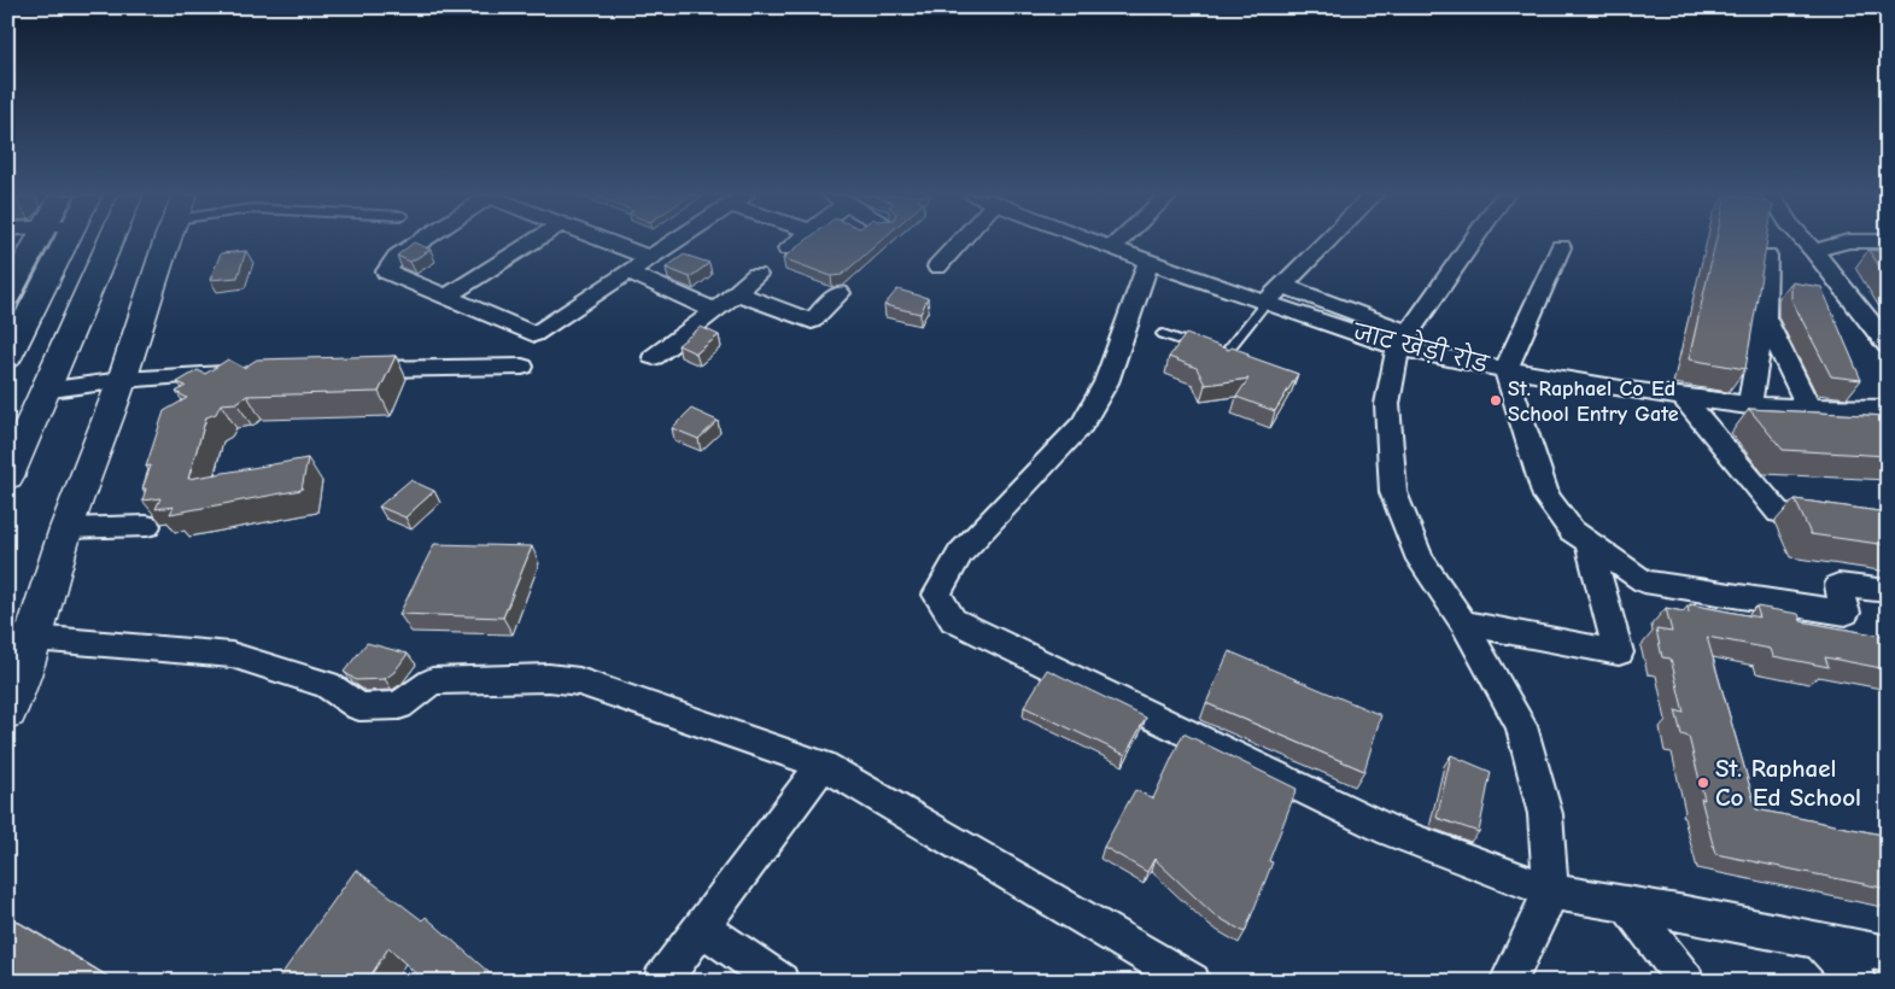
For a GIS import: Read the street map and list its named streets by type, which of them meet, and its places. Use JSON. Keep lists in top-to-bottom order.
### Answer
{
  "streets": {
    "street": ["जाट खेड़ी रोड"]
  },
  "places": ["St. Raphael Co Ed School Entry Gate", "St. Raphael Co Ed School"]
}
